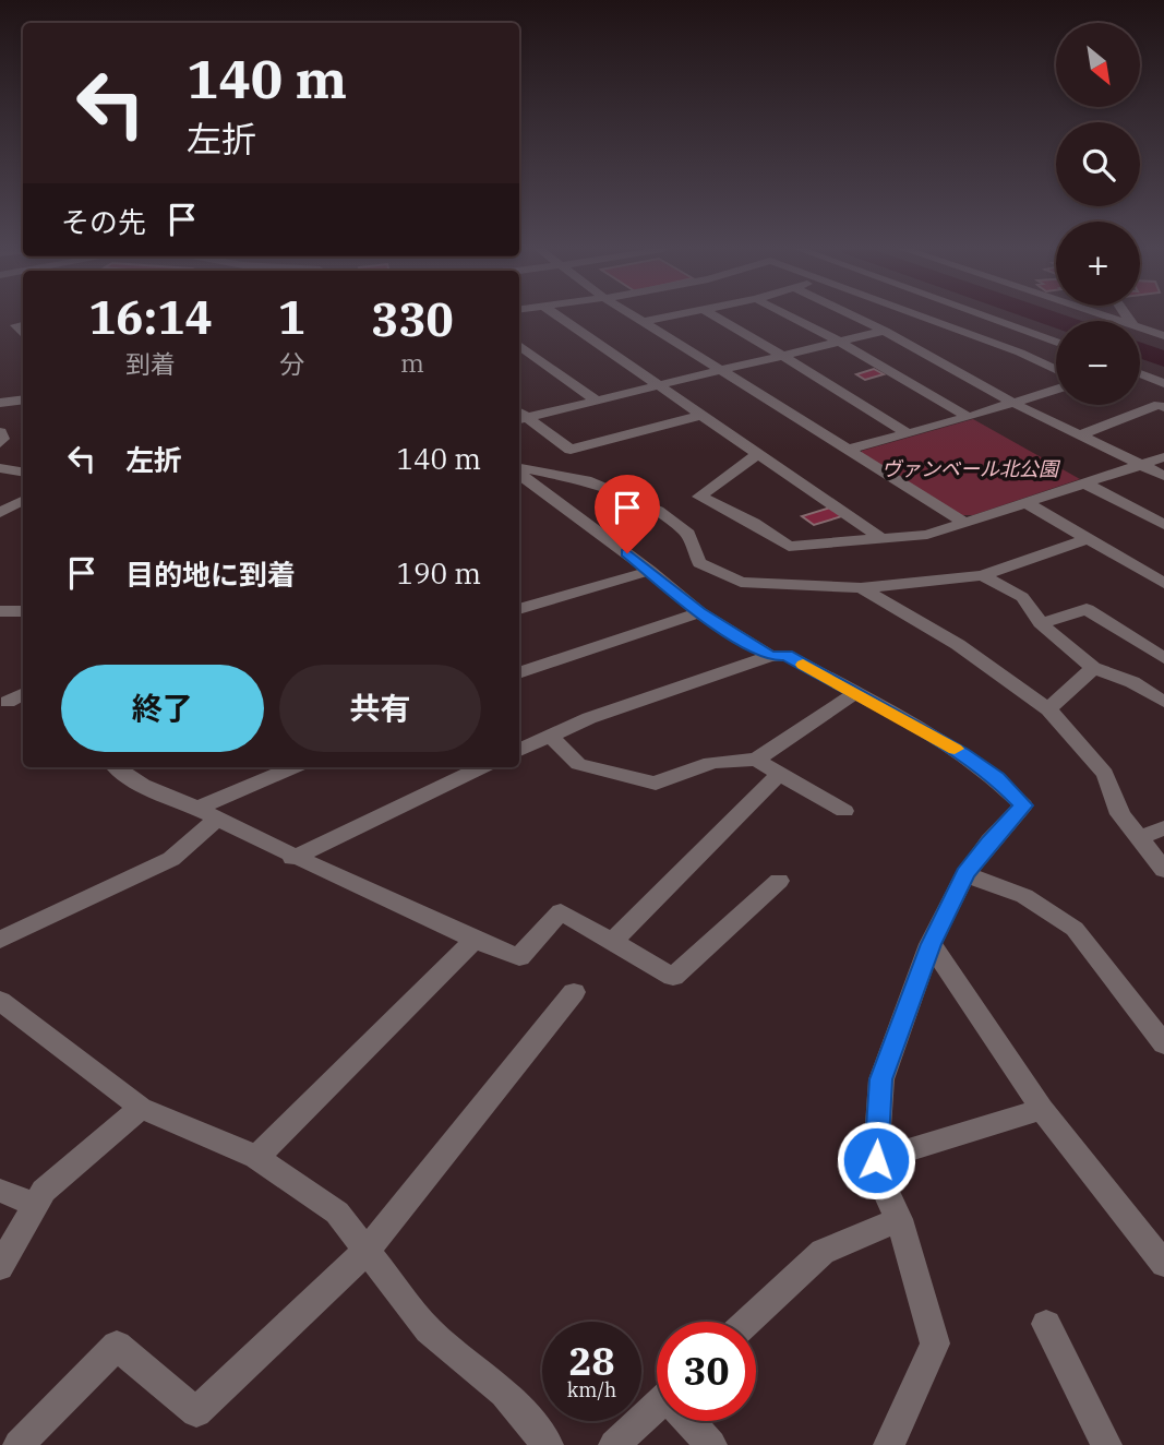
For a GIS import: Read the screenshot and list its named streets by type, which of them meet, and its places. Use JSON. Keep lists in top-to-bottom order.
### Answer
{
  "parks": ["ヴァンベール北公園"],
  "north": "bottom right",
  "page": {
    "map_buttons": ["+", "−"],
    "turn": ["140 m", "左折"],
    "then": "その先",
    "eta": [
      "16:14",
      "到着",
      "1",
      "分",
      "330",
      "m"
    ],
    "list": [
      {
        "name": "左折",
        "value": "140 m"
      },
      {
        "name": "目的地に到着",
        "value": "190 m"
      }
    ],
    "buttons": ["終了", "共有"],
    "speed": "28 km/h",
    "limit": "30"
  }
}
